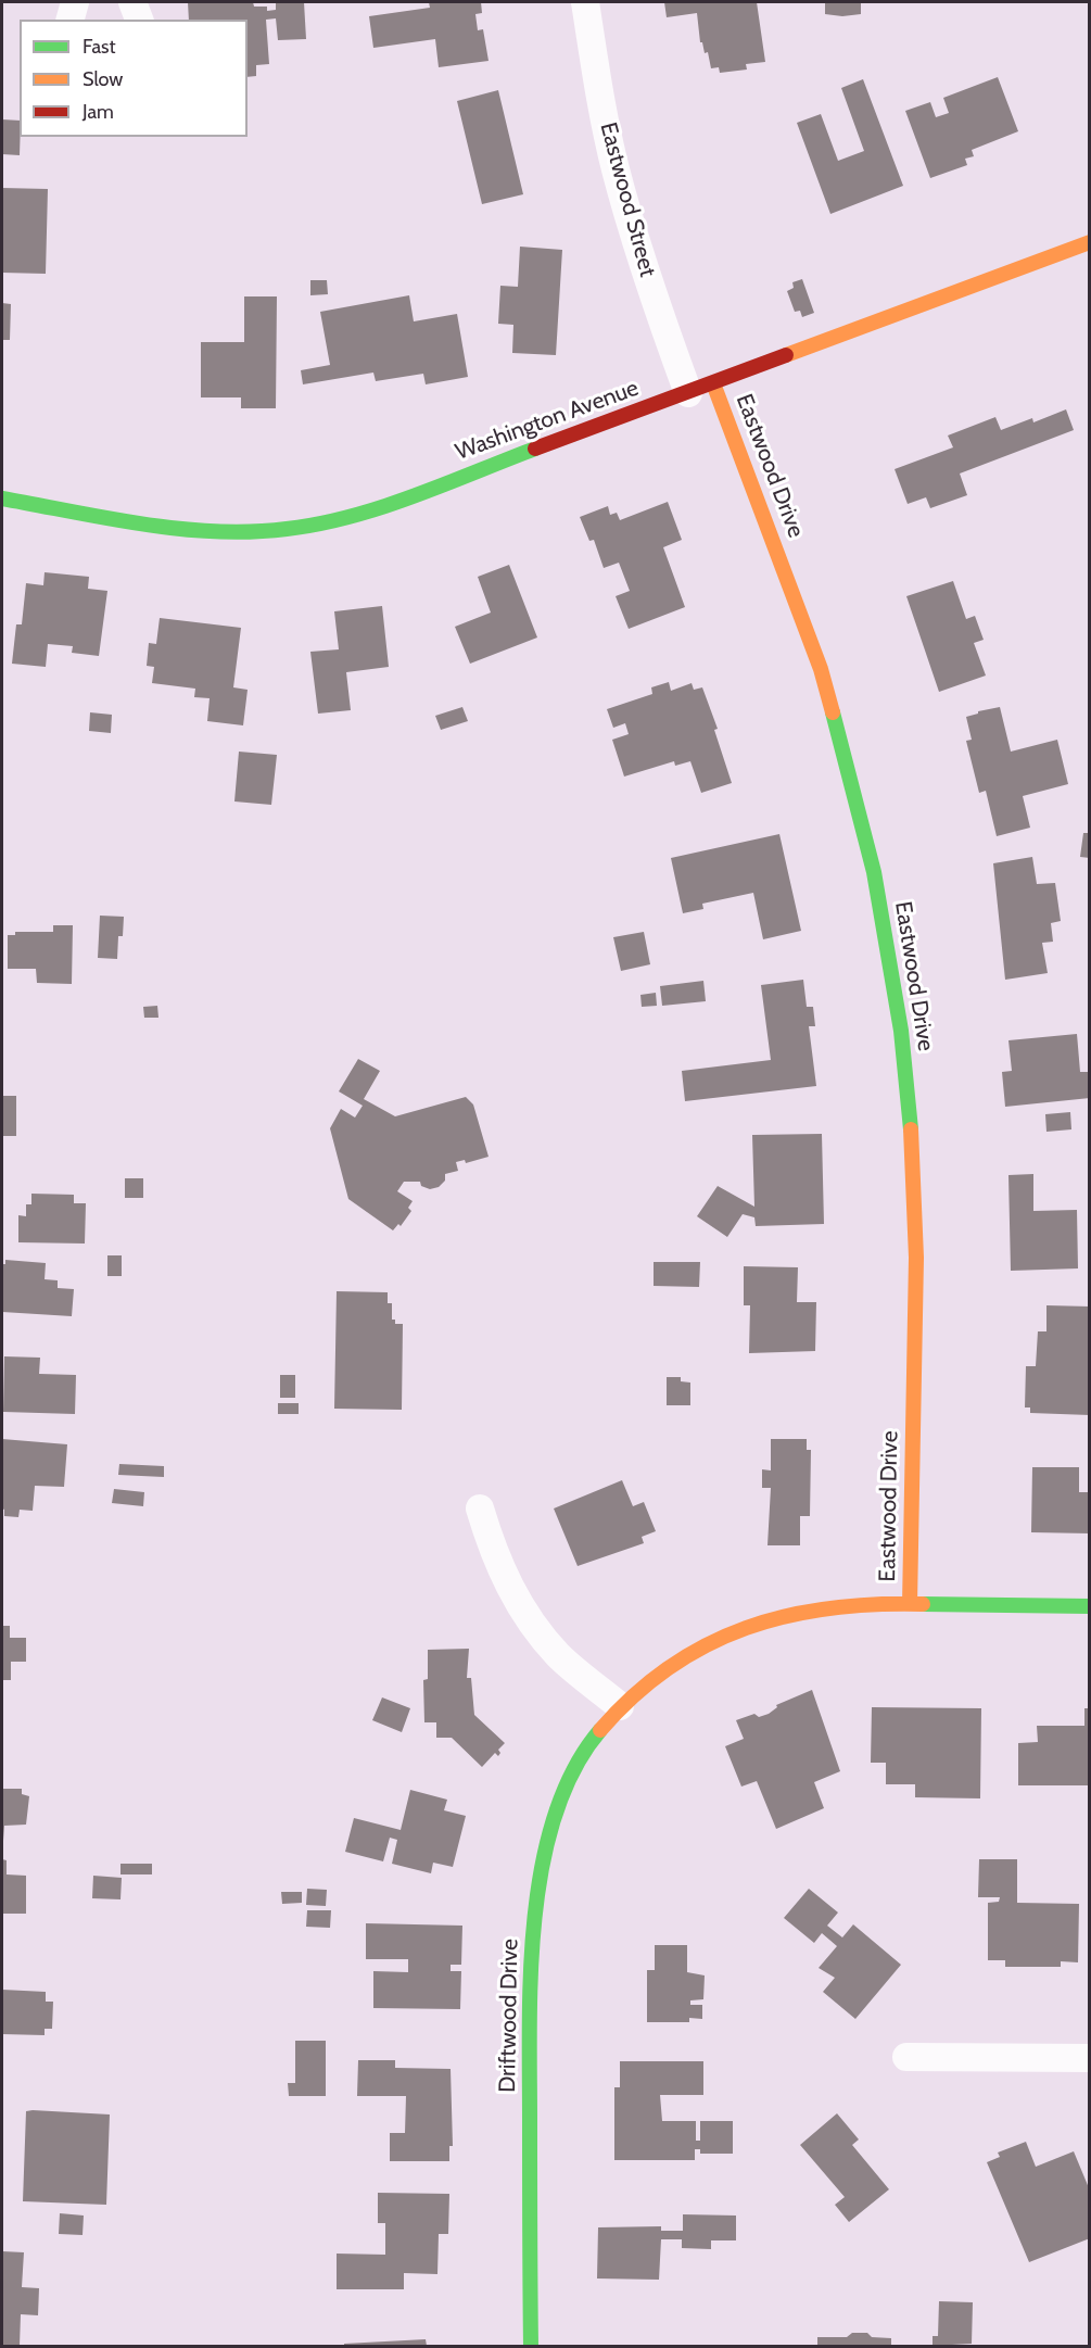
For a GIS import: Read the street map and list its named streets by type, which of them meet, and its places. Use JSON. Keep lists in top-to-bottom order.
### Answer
{
  "streets": {
    "street": [
      "Eastwood Street",
      "Washington Avenue",
      "Eastwood Drive",
      "Driftwood Drive"
    ]
  },
  "crossings": [
    ["Eastwood Street", "Washington Avenue"],
    ["Washington Avenue", "Eastwood Drive"],
    ["Eastwood Drive", "Driftwood Drive"]
  ],
  "legend": ["Fast", "Slow", "Jam"]
}
